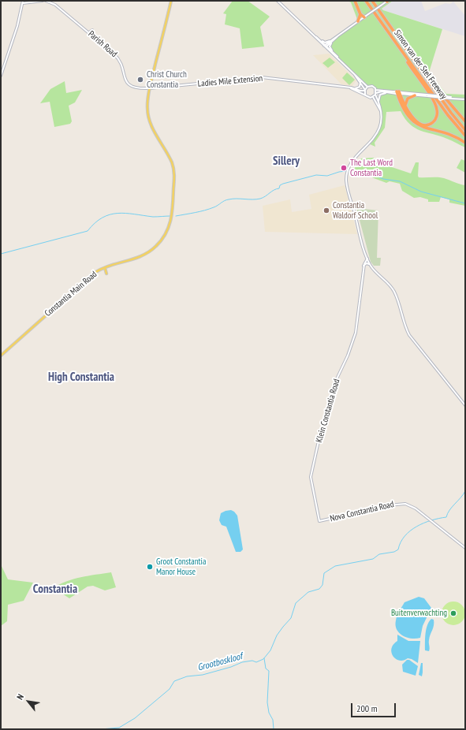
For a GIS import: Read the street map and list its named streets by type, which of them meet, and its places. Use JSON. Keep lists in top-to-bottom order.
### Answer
{
  "streets": {
    "highway": ["Simon van der Stel Freeway"],
    "main road": [
      "Parish Road",
      "Ladies Mile Extension",
      "Constantia Main Road",
      "Klein Constantia Road",
      "Nova Constantia Road"
    ]
  },
  "crossings": [
    ["Parish Road", "Ladies Mile Extension"],
    ["Parish Road", "Constantia Main Road"],
    ["Ladies Mile Extension", "Constantia Main Road"],
    ["Klein Constantia Road", "Nova Constantia Road"]
  ],
  "districts": ["Sillery", "High Constantia", "Constantia"],
  "water": ["Grootboskloof"],
  "places": [
    "Christ Church Constantia",
    "The Last Word Constantia",
    "Constantia Waldorf School",
    "Groot Constantia Manor House",
    "Buitenverwachting"
  ],
  "scale_bar": "200 m",
  "north": "top left"
}
